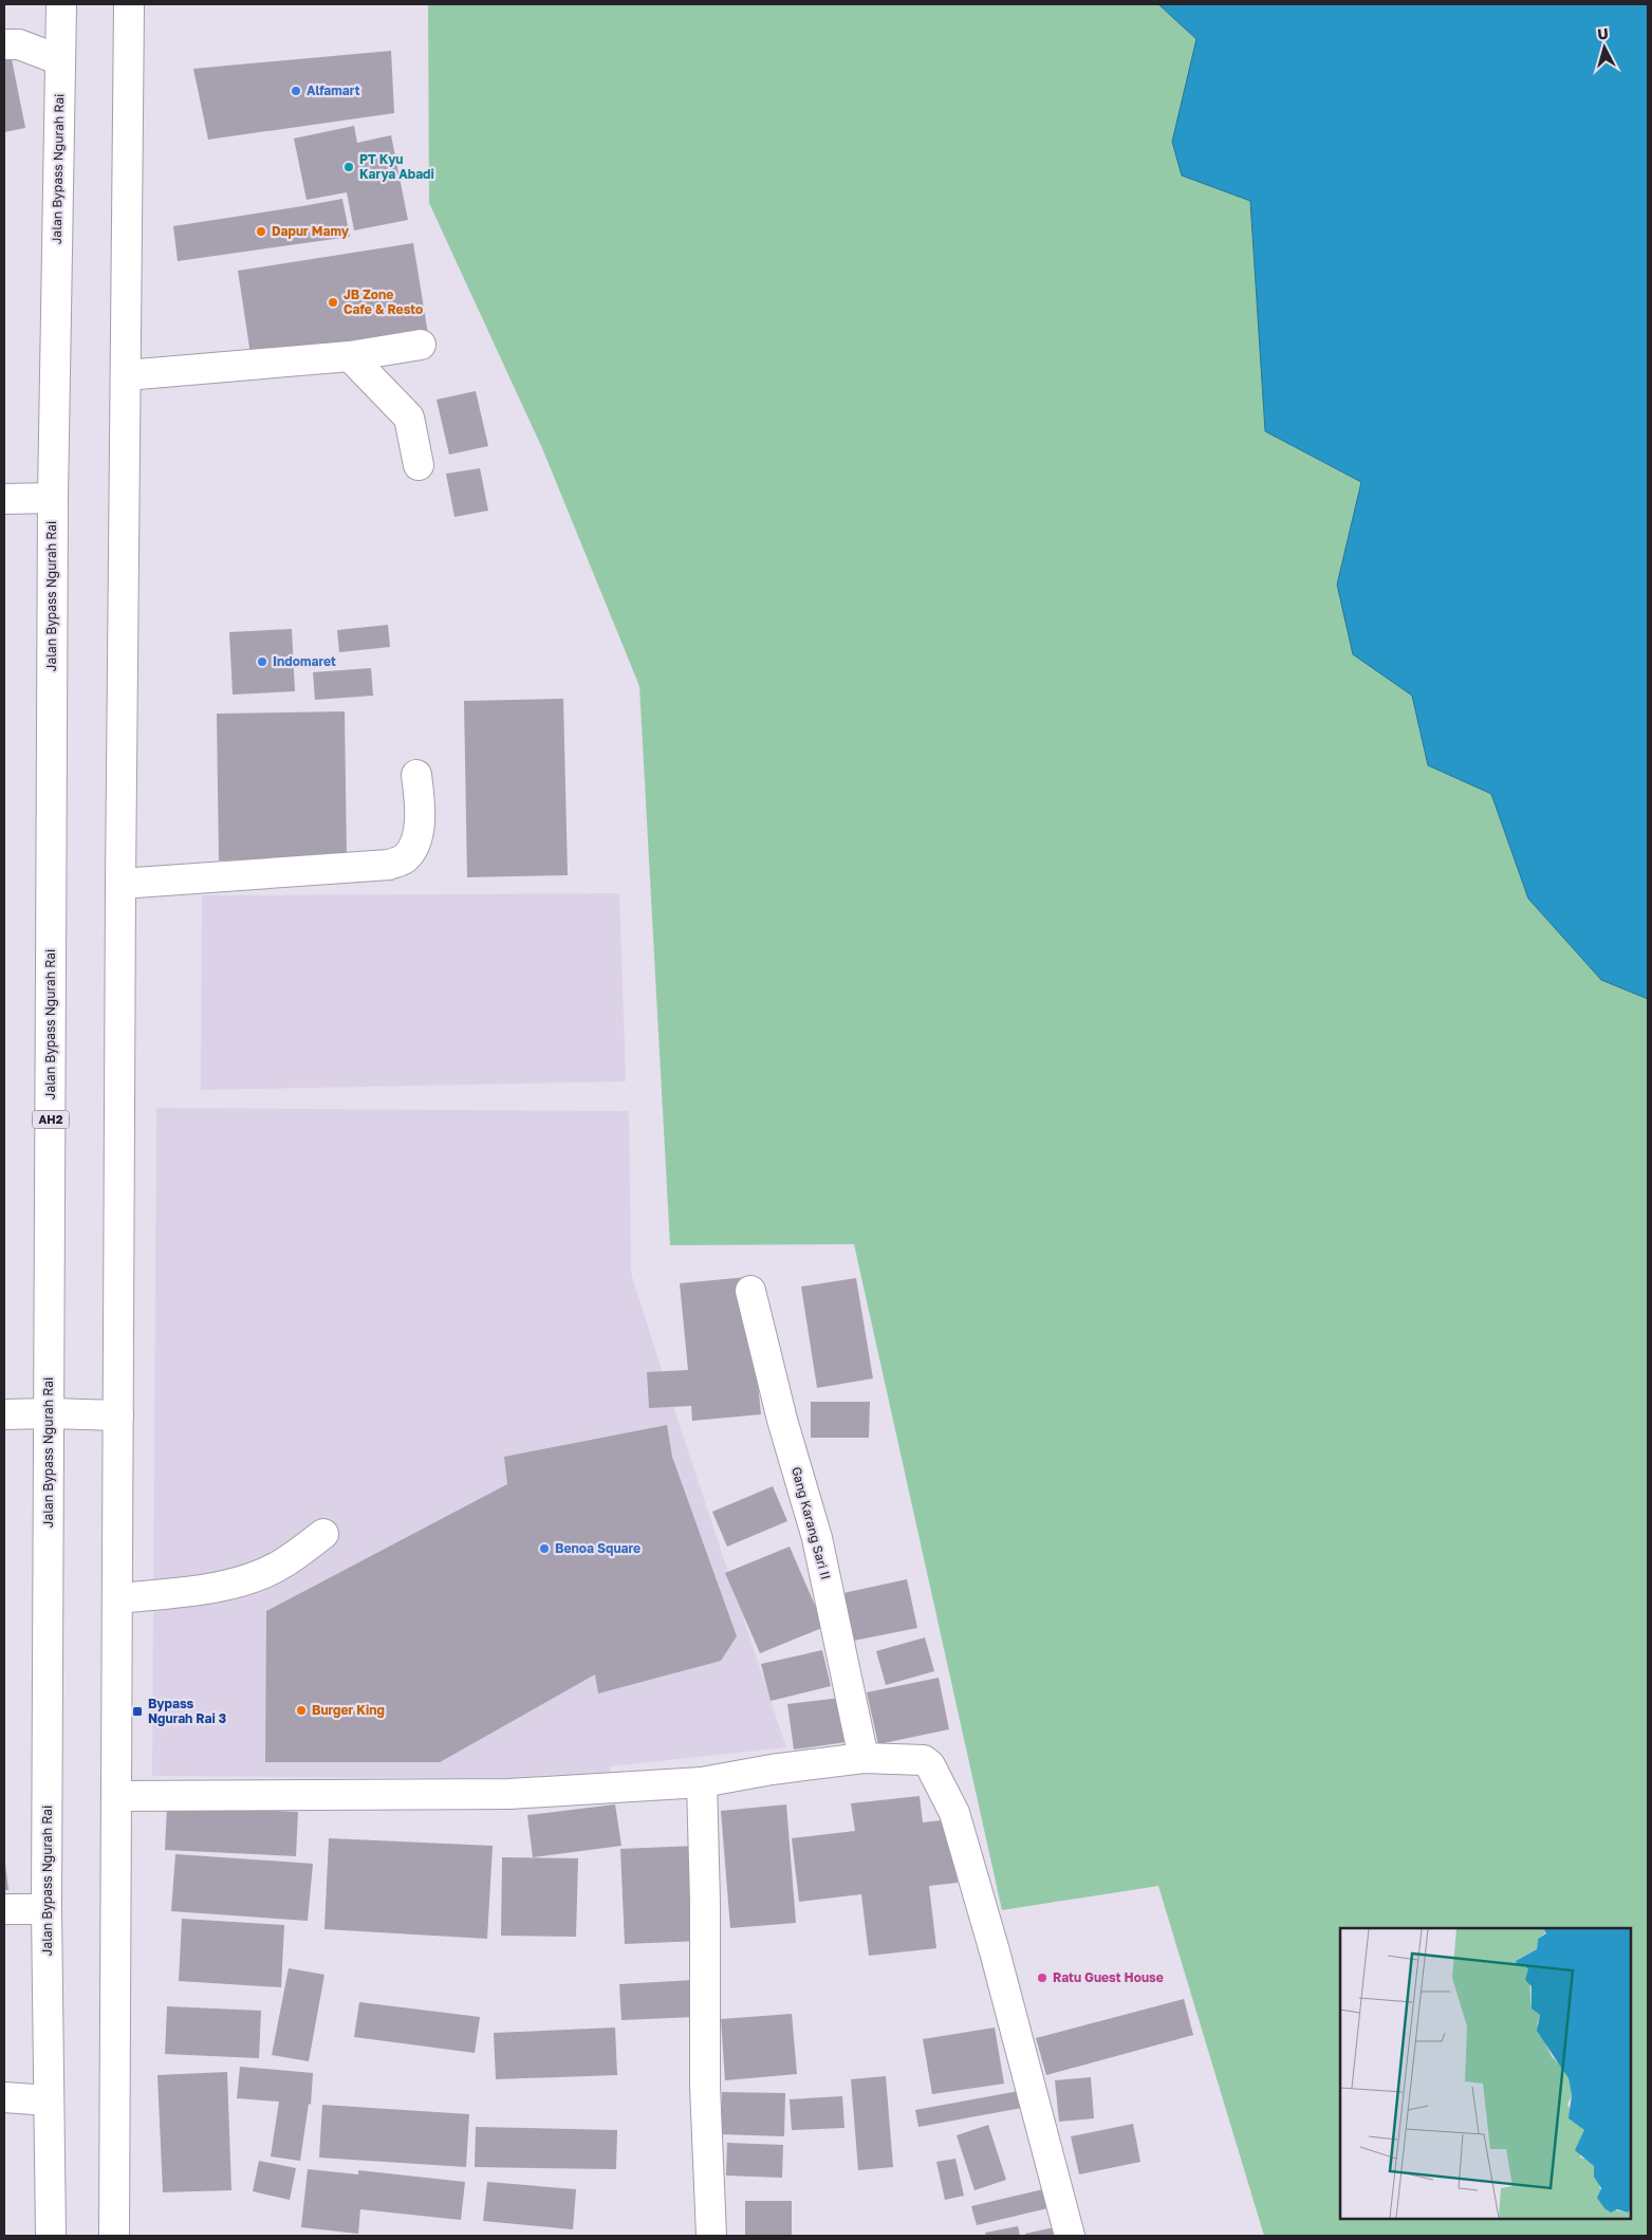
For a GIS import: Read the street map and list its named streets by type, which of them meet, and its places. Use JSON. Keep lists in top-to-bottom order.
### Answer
{
  "streets": {
    "main road": ["Jalan Bypass Ngurah Rai", "AH2", "Gang Karang Sari II"]
  },
  "places": {
    "other": [
      "Alfamart",
      "PT Kyu Karya Abadi",
      "Dapur Mamy",
      "JB Zone Cafe & Resto",
      "Indomaret",
      "Benoa Square",
      "Burger King",
      "Ratu Guest House"
    ],
    "transit": ["Bypass Ngurah Rai 3"]
  },
  "north": "top"
}
